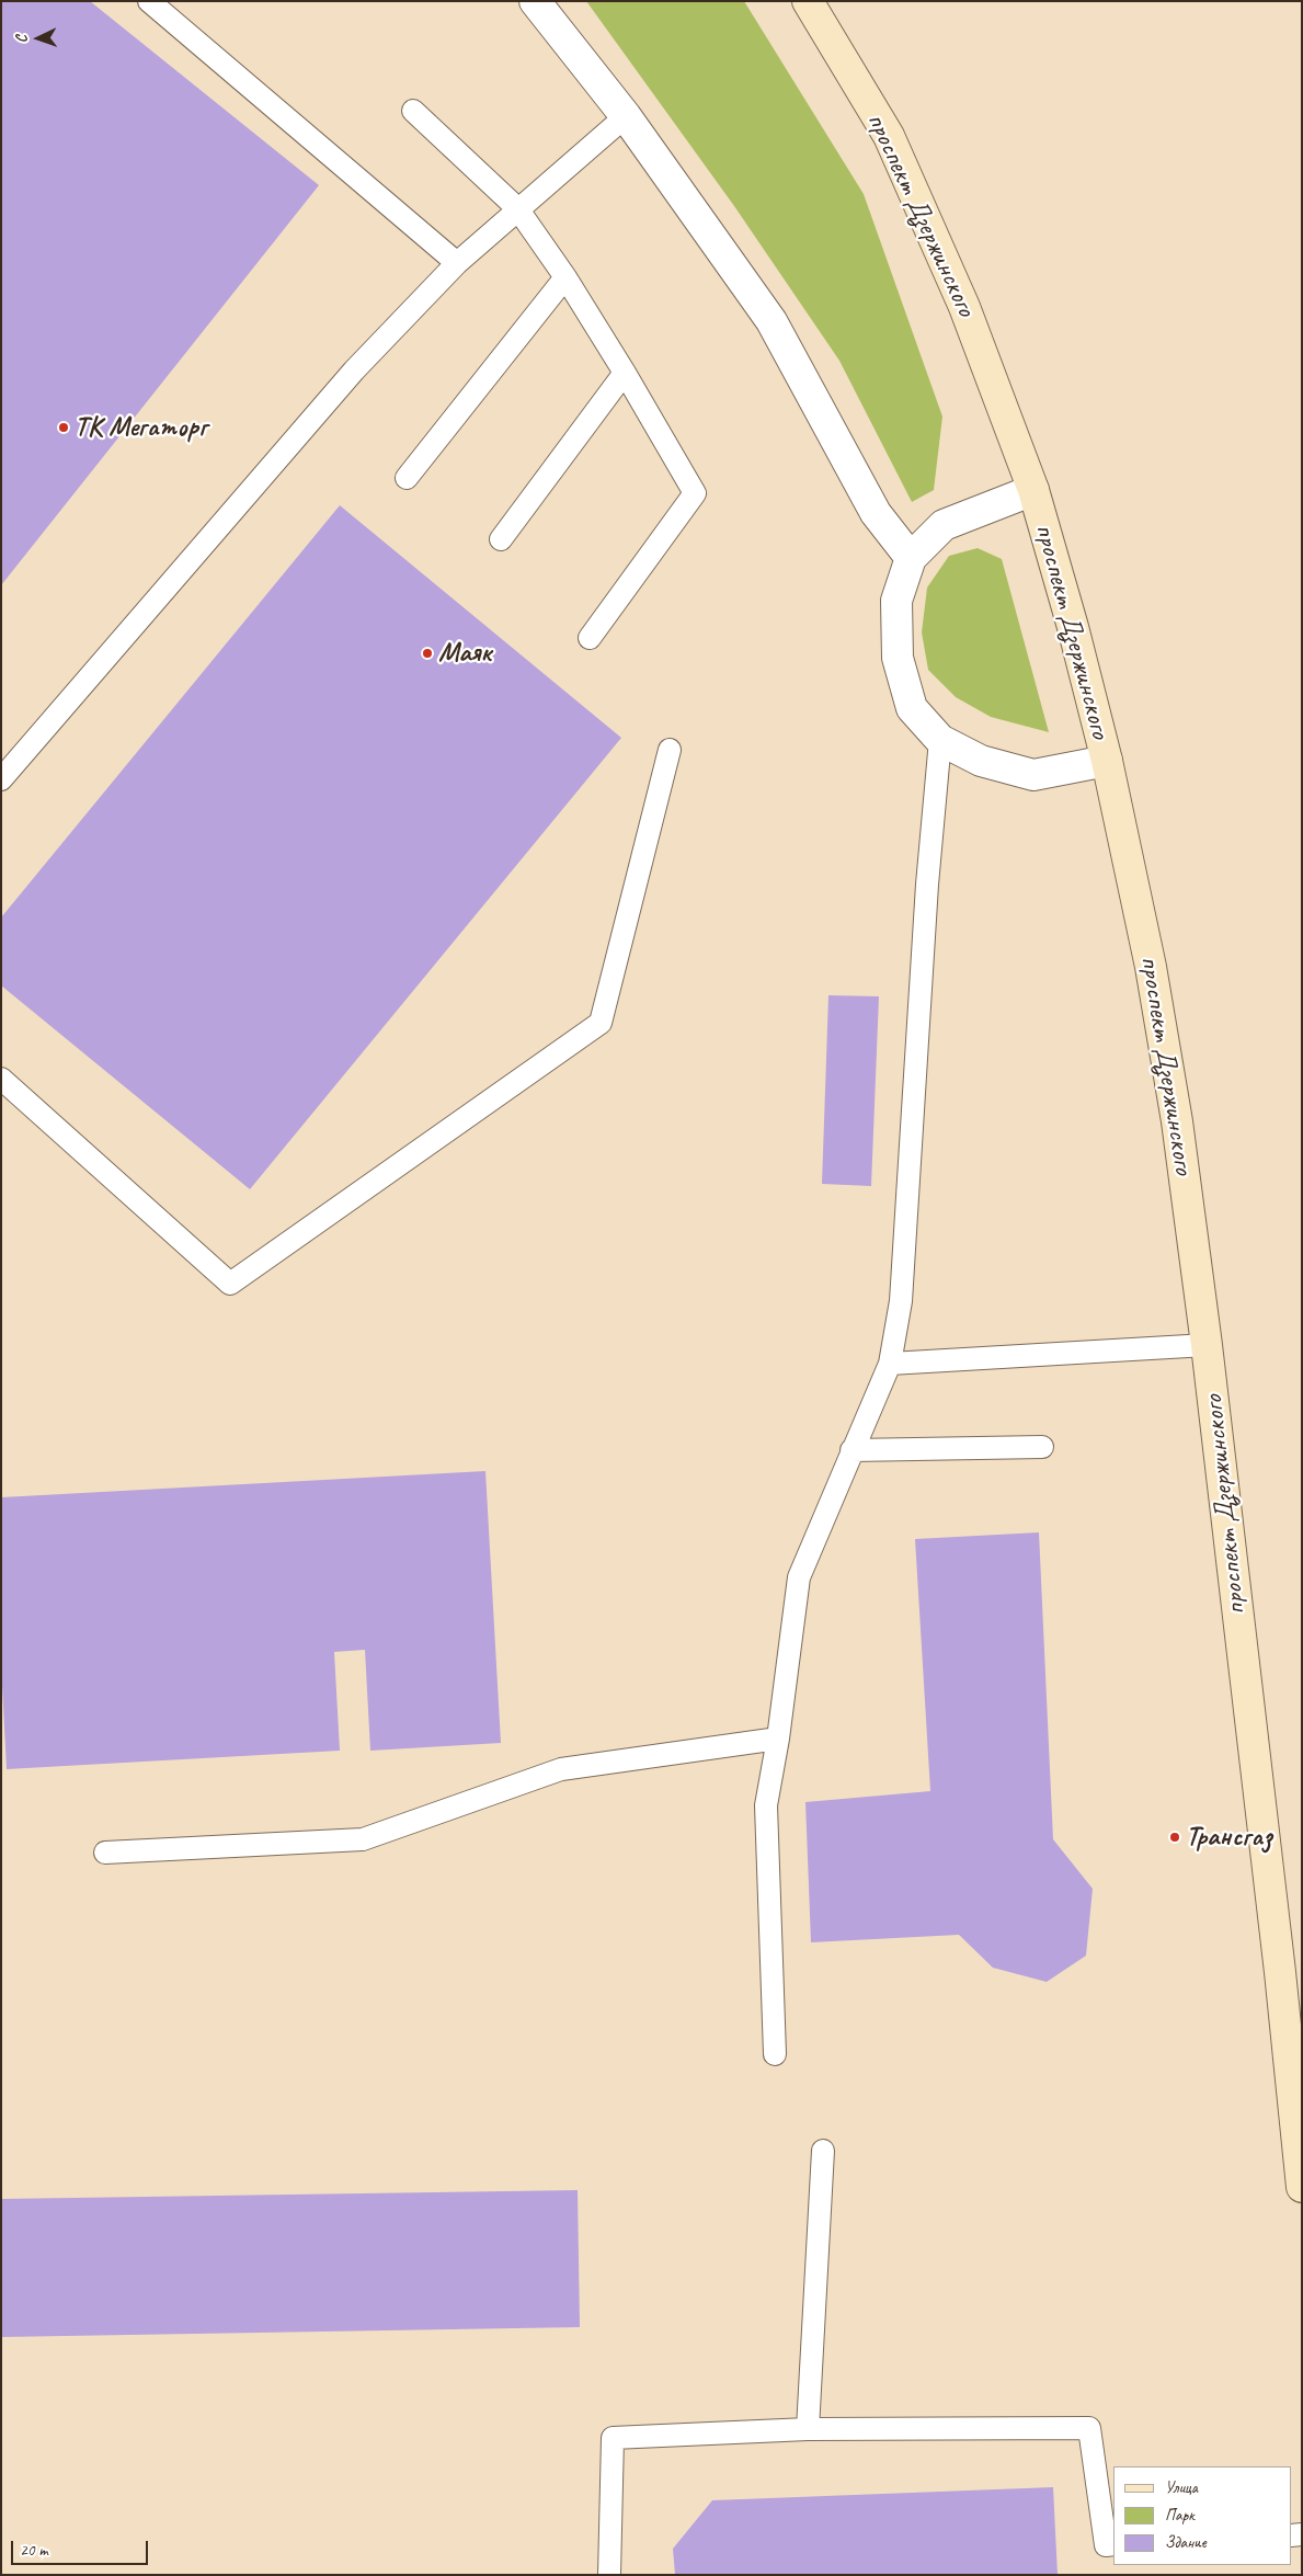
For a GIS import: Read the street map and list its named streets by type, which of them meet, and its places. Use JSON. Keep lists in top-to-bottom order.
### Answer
{
  "streets": {
    "main road": ["проспект Дзержинского"]
  },
  "places": ["ТК Мегаторг", "Маяк", "Трансгаз"],
  "legend": ["Улица", "Парк", "Здание"],
  "scale_bar": "20 m",
  "north": "left"
}
